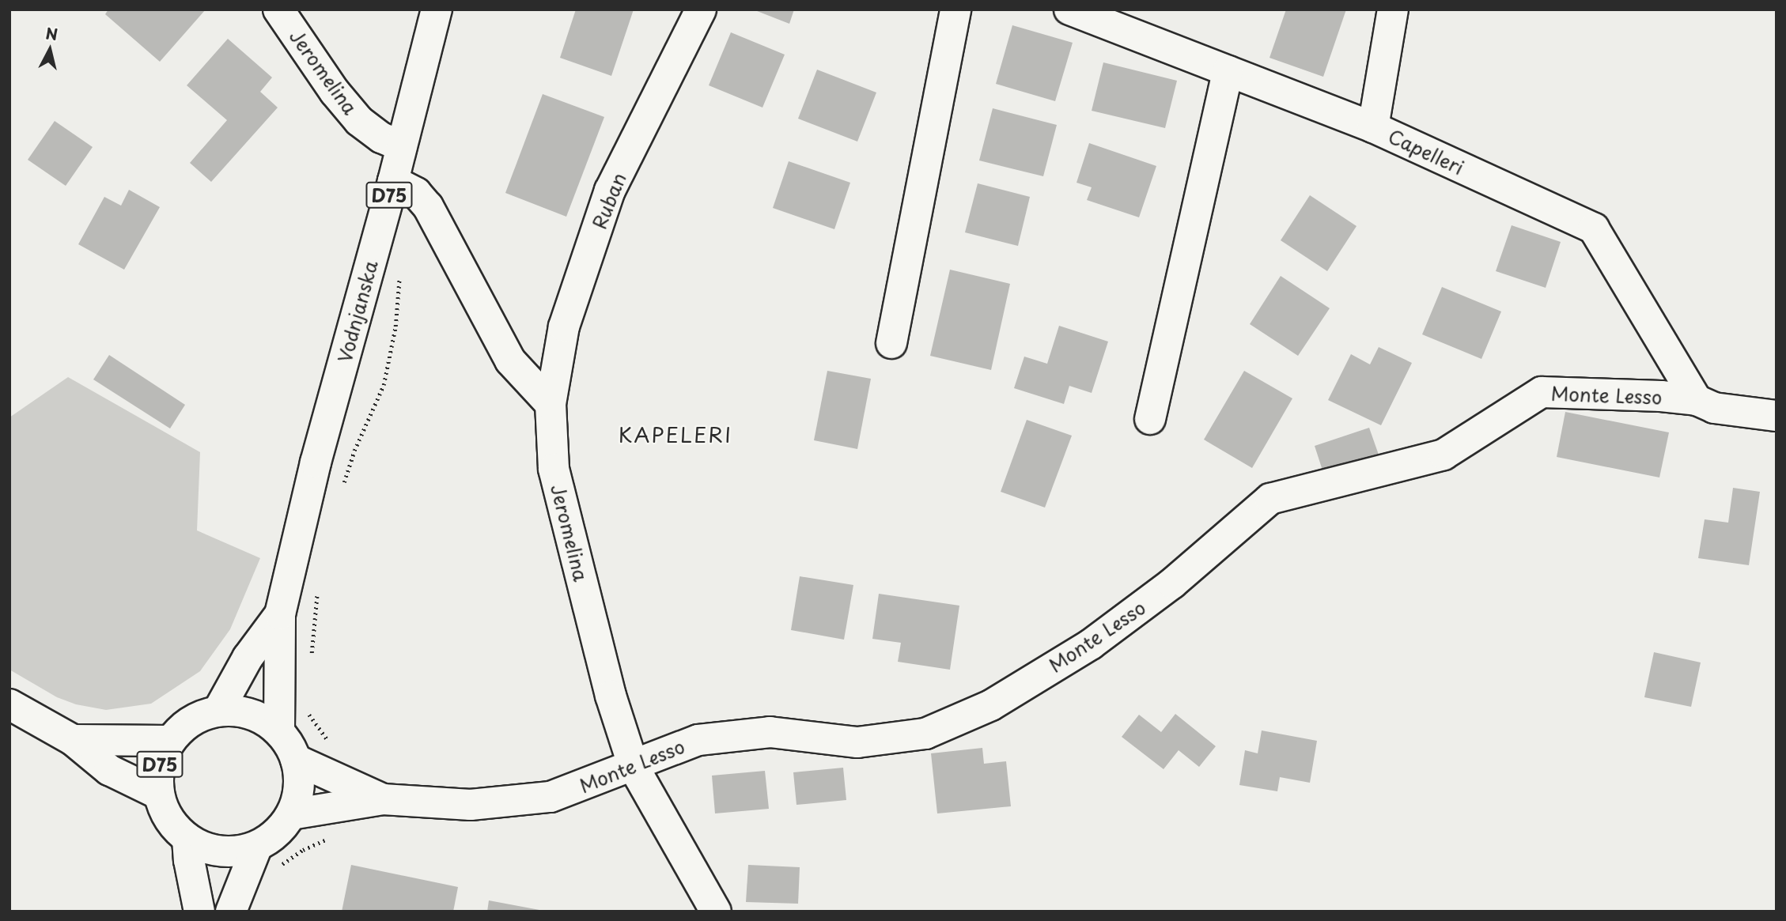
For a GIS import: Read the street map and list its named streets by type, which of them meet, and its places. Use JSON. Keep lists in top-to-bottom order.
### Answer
{
  "streets": {
    "street": [
      "Jeromelina",
      "Capelleri",
      "D75",
      "Ruban",
      "Vodnjanska",
      "Monte Lesso"
    ]
  },
  "crossings": [
    ["Jeromelina", "Ruban"],
    ["Jeromelina", "Vodnjanska"],
    ["Jeromelina", "Monte Lesso"],
    ["Capelleri", "Monte Lesso"],
    ["D75", "Vodnjanska"],
    ["D75", "Monte Lesso"],
    ["Vodnjanska", "Monte Lesso"]
  ],
  "districts": ["KAPELERI"],
  "north": "top"
}
